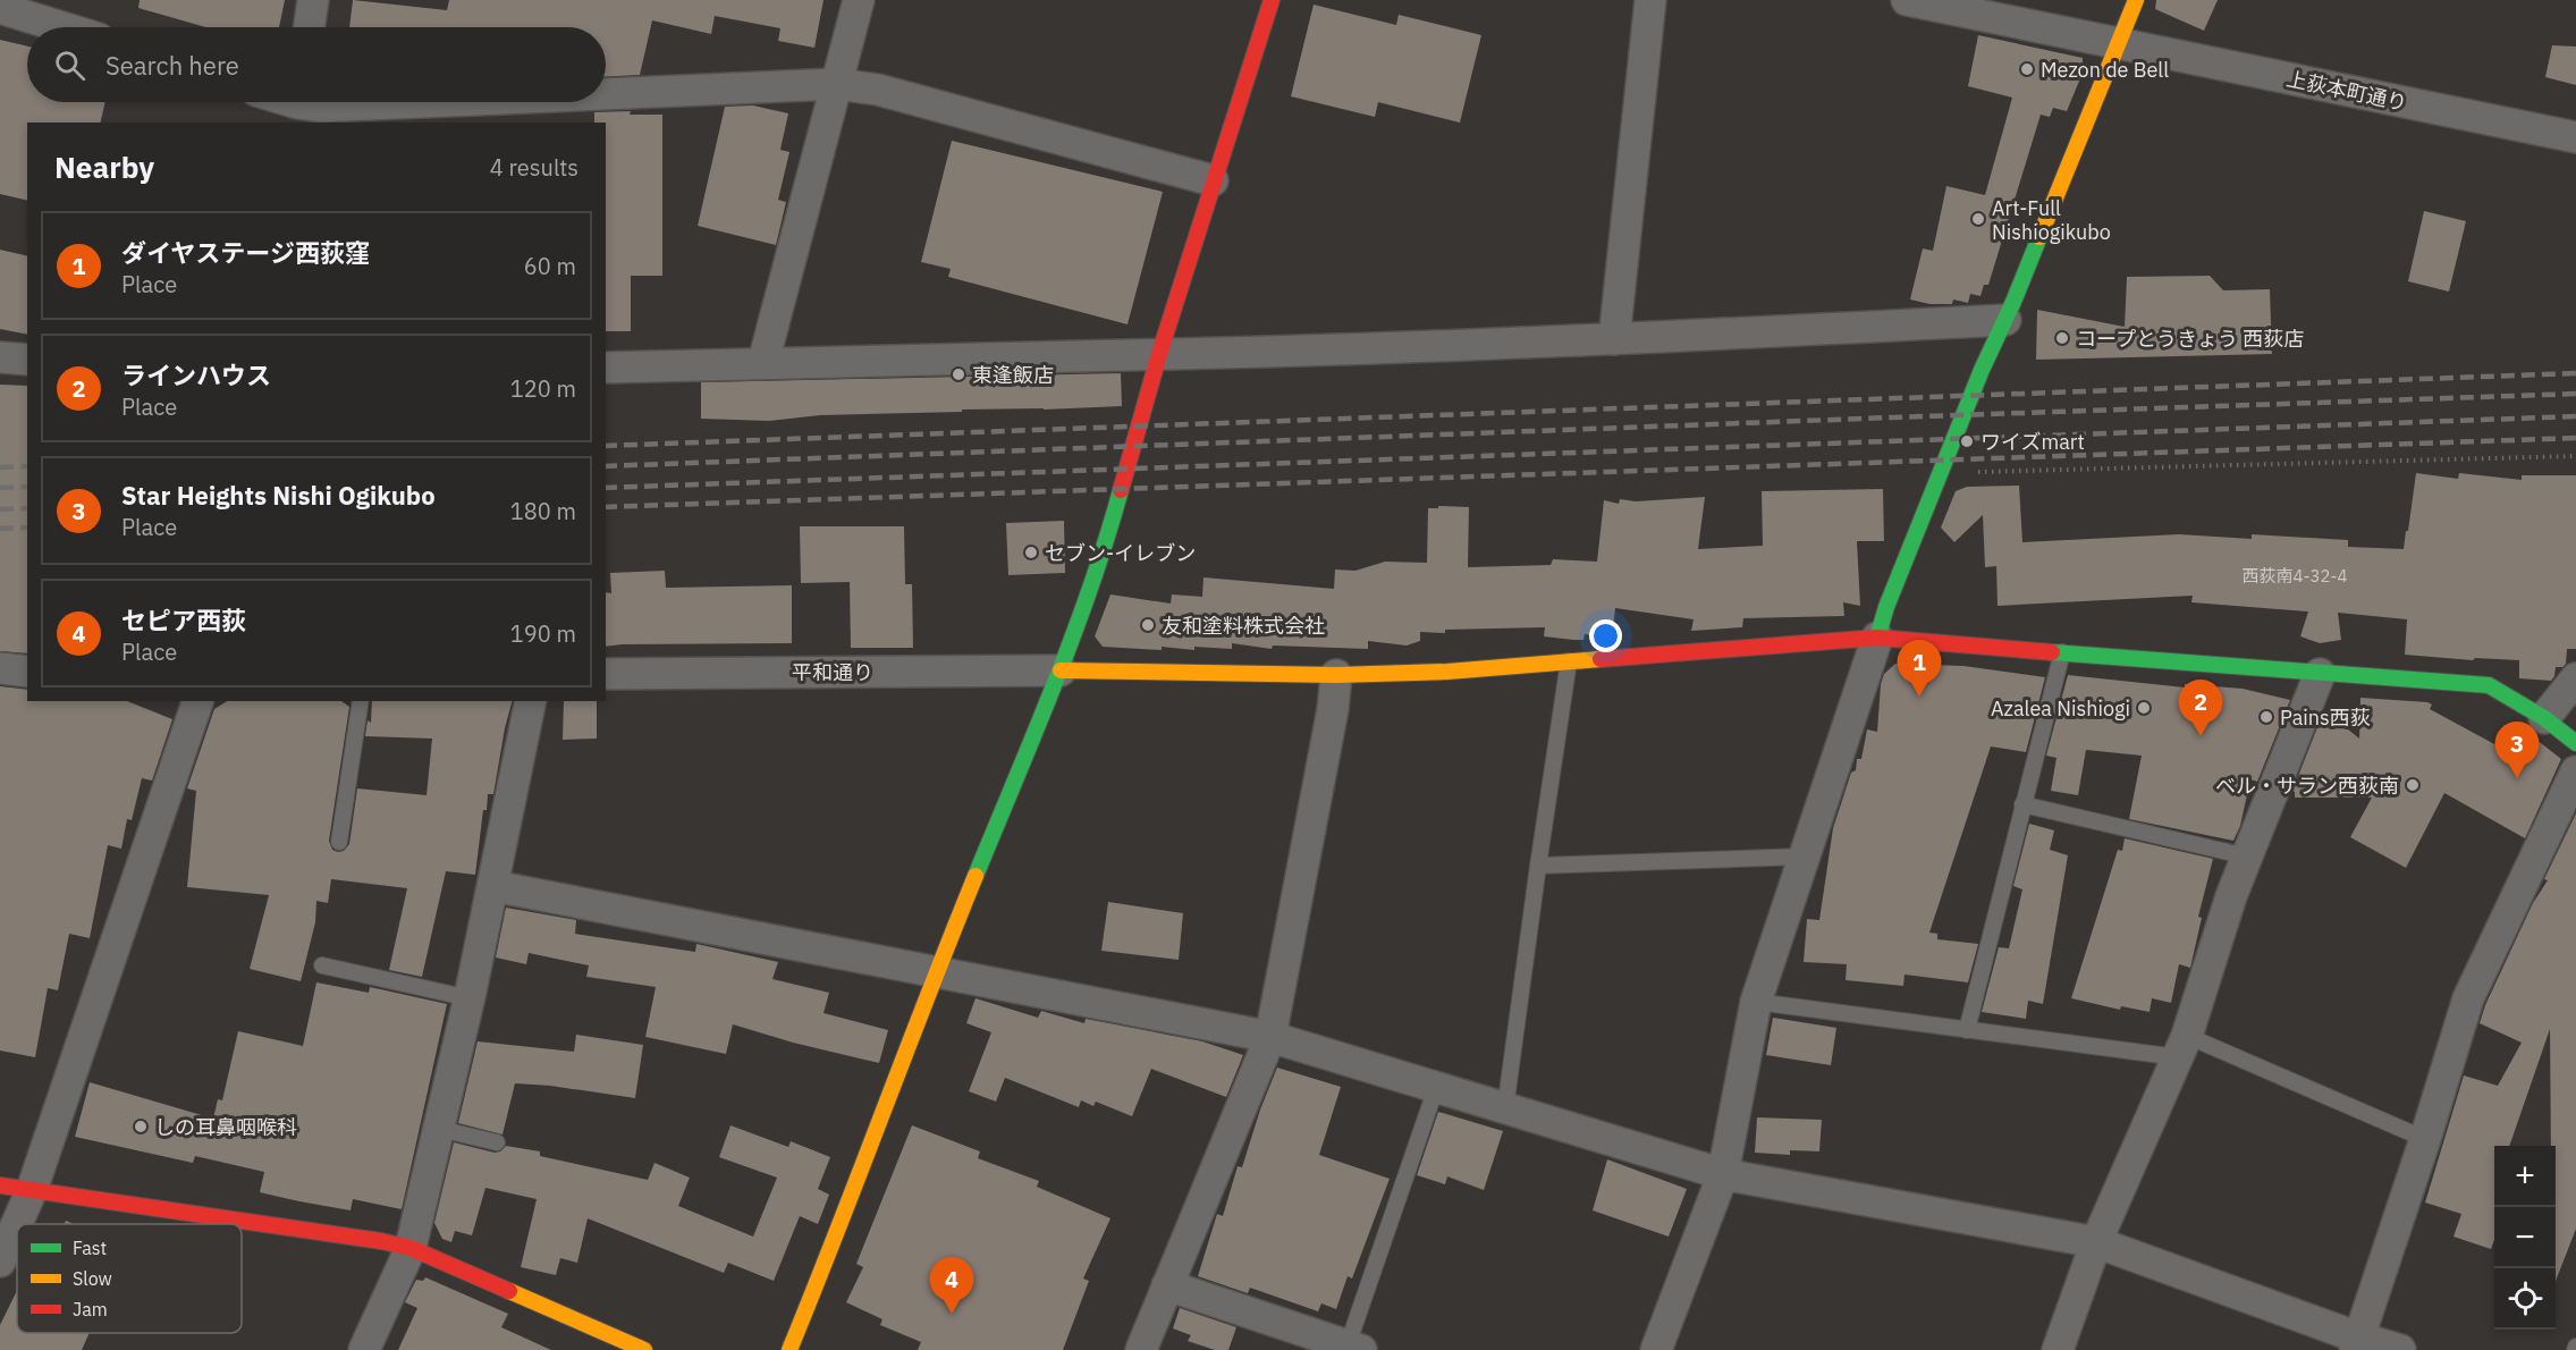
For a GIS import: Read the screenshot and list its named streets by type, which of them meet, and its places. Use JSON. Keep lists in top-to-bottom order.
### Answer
{
  "streets": {
    "street": ["上荻本町通り", "平和通り"]
  },
  "places": [
    "Mezon de Bell",
    "Art-Full Nishiogikubo",
    "コープとうきょう 西荻店",
    "東逢飯店",
    "ワイズmart",
    "セブン-イレブン",
    "友和塗料株式会社",
    "Azalea Nishiogi",
    "Pains西荻",
    "ベル・サラン西荻南",
    "しの耳鼻咽喉科"
  ],
  "house_numbers": ["西荻南4-32-4"],
  "legend": ["Fast", "Slow", "Jam"],
  "page": {
    "search": "Search here",
    "heading": ["Nearby", "4 results"],
    "list": [
      {
        "mark": "1",
        "name": "ダイヤステージ西荻窪",
        "note": "Place",
        "value": "60 m"
      },
      {
        "mark": "2",
        "name": "ラインハウス",
        "note": "Place",
        "value": "120 m"
      },
      {
        "mark": "3",
        "name": "Star Heights Nishi Ogikubo",
        "note": "Place",
        "value": "180 m"
      },
      {
        "mark": "4",
        "name": "セピア西荻",
        "note": "Place",
        "value": "190 m"
      }
    ],
    "pins": [
      "1",
      "2",
      "3",
      "4"
    ],
    "map_buttons": ["+", "−"]
  }
}
